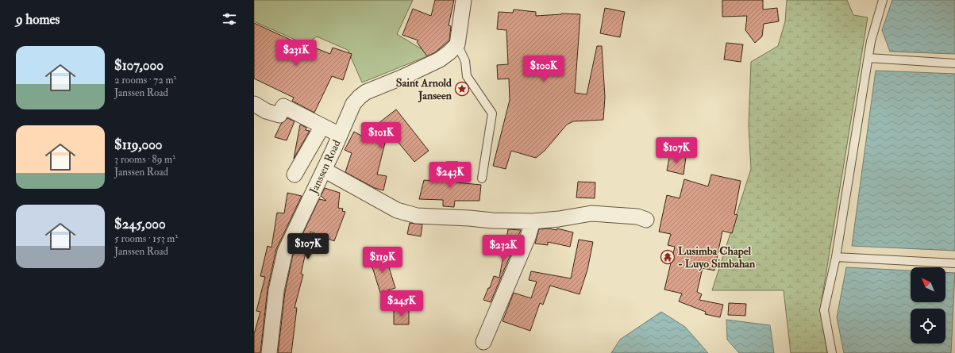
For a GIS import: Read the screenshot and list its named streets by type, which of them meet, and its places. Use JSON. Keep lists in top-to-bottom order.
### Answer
{
  "streets": {
    "street": ["Janssen Road"]
  },
  "places": {
    "place": ["Saint Arnold Janseen"],
    "temple": ["Lusimba Chapel - Luyo Simbahan"]
  },
  "north": "top left",
  "page": {
    "heading": "9 homes",
    "list": [
      {
        "name": "$107,000",
        "note": "2 rooms · 72 m² · Janssen Road"
      },
      {
        "name": "$119,000",
        "note": "3 rooms · 89 m² · Janssen Road"
      },
      {
        "name": "$245,000",
        "note": "5 rooms · 153 m² · Janssen Road"
      }
    ],
    "price": [
      "$231K",
      "$100K",
      "$101K",
      "$107K",
      "$243K",
      "$107K",
      "$232K",
      "$119K",
      "$245K"
    ]
  }
}
